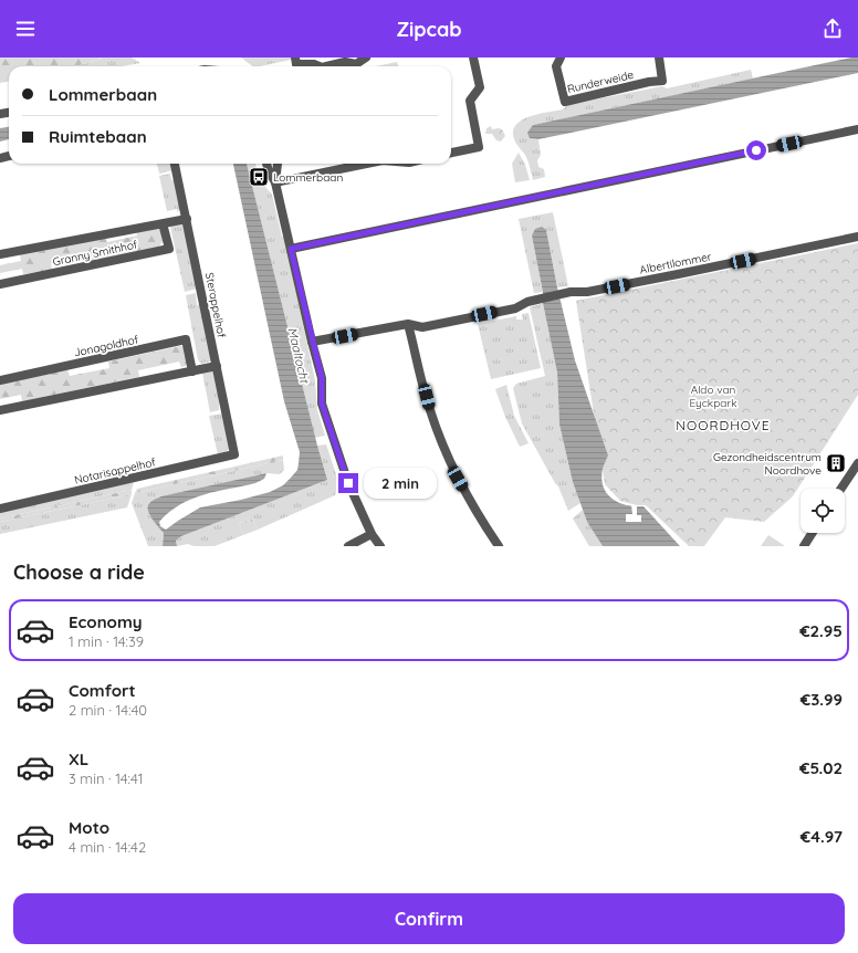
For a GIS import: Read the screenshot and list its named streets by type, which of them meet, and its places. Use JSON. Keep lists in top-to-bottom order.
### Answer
{
  "streets": {
    "street": [
      "Runderweide",
      "Granny Smithhof",
      "Albertilommer",
      "Sterappelhof",
      "Jonagoldhof",
      "Notarisappelhof"
    ]
  },
  "crossings": [
    ["Granny Smithhof", "Sterappelhof"],
    ["Sterappelhof", "Notarisappelhof"]
  ],
  "districts": ["NOORDHOVE"],
  "water": ["Maaltocht"],
  "parks": ["Aldo van Eyckpark"],
  "places": {
    "bus stop": ["Lommerbaan"],
    "building": ["Gezondheidscentrum Noordhove"]
  },
  "page": {
    "header": "Zipcab",
    "banner": ["Lommerbaan", "Ruimtebaan"],
    "bubble": "2 min",
    "heading": "Choose a ride",
    "list": [
      {
        "name": "Economy",
        "note": "1 min · 14:39",
        "value": "€2.95"
      },
      {
        "name": "Comfort",
        "note": "2 min · 14:40",
        "value": "€3.99"
      },
      {
        "name": "XL",
        "note": "3 min · 14:41",
        "value": "€5.02"
      },
      {
        "name": "Moto",
        "note": "4 min · 14:42",
        "value": "€4.97"
      }
    ],
    "buttons": "Confirm"
  }
}
